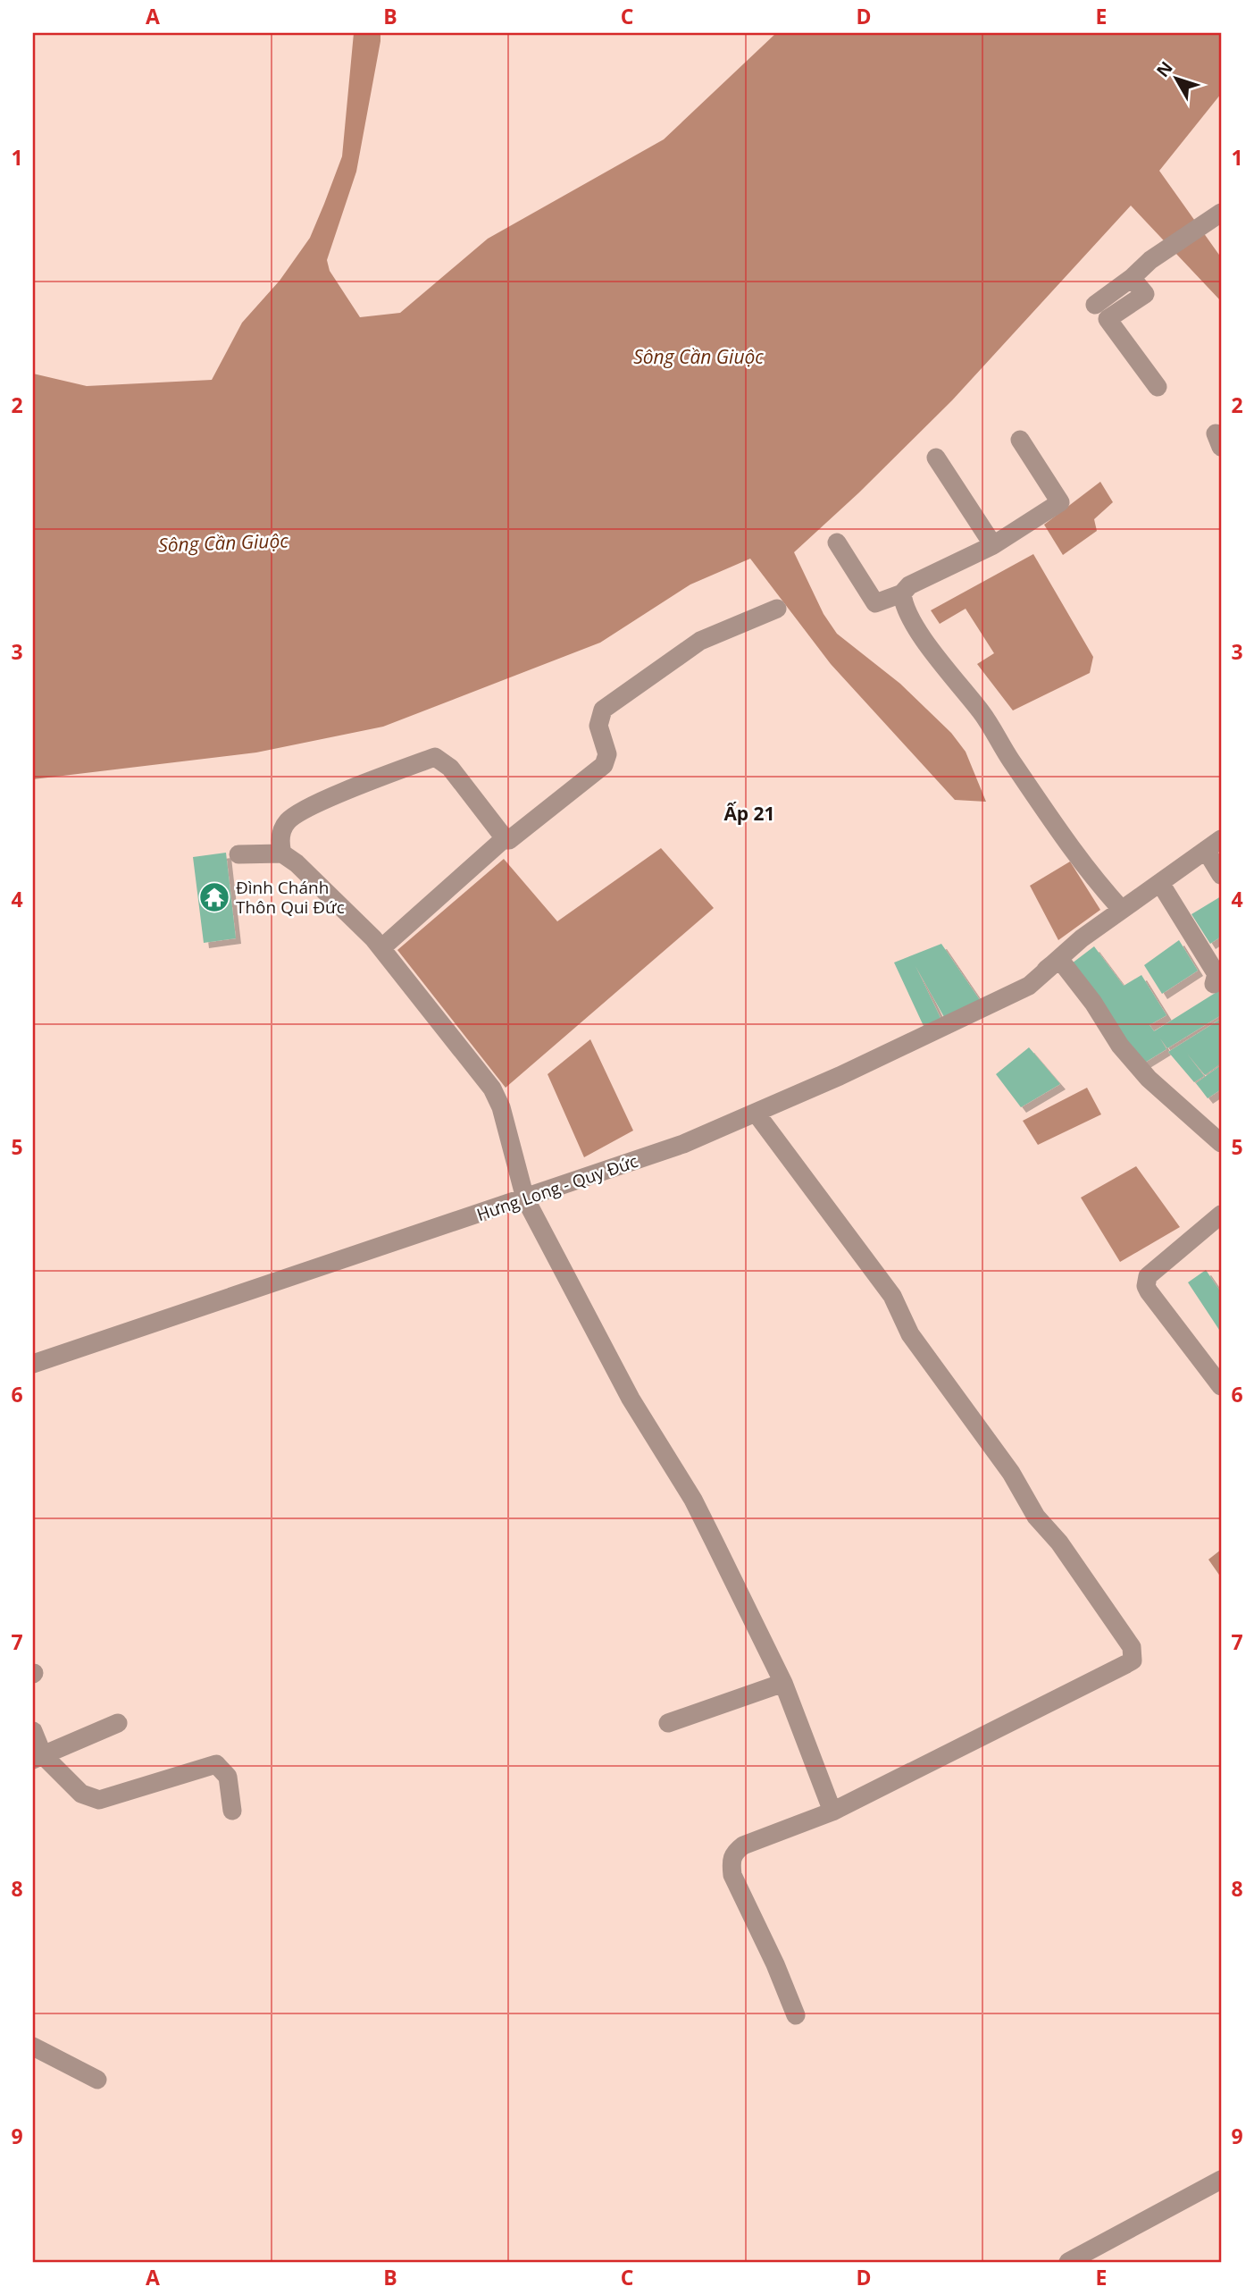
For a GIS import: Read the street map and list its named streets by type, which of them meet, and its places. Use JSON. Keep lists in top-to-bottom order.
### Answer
{
  "streets": {
    "street": ["Hưng Long - Quy Đức"]
  },
  "districts": ["Ấp 21"],
  "water": ["Sông Cần Giuộc"],
  "places": {
    "temple": ["Đình Chánh Thôn Qui Đức"]
  },
  "north": "top left",
  "grid": {
    "columns": [
      "A",
      "B",
      "C",
      "D",
      "E"
    ],
    "rows": [
      "1",
      "2",
      "3",
      "4",
      "5",
      "6",
      "7",
      "8",
      "9"
    ]
  }
}
